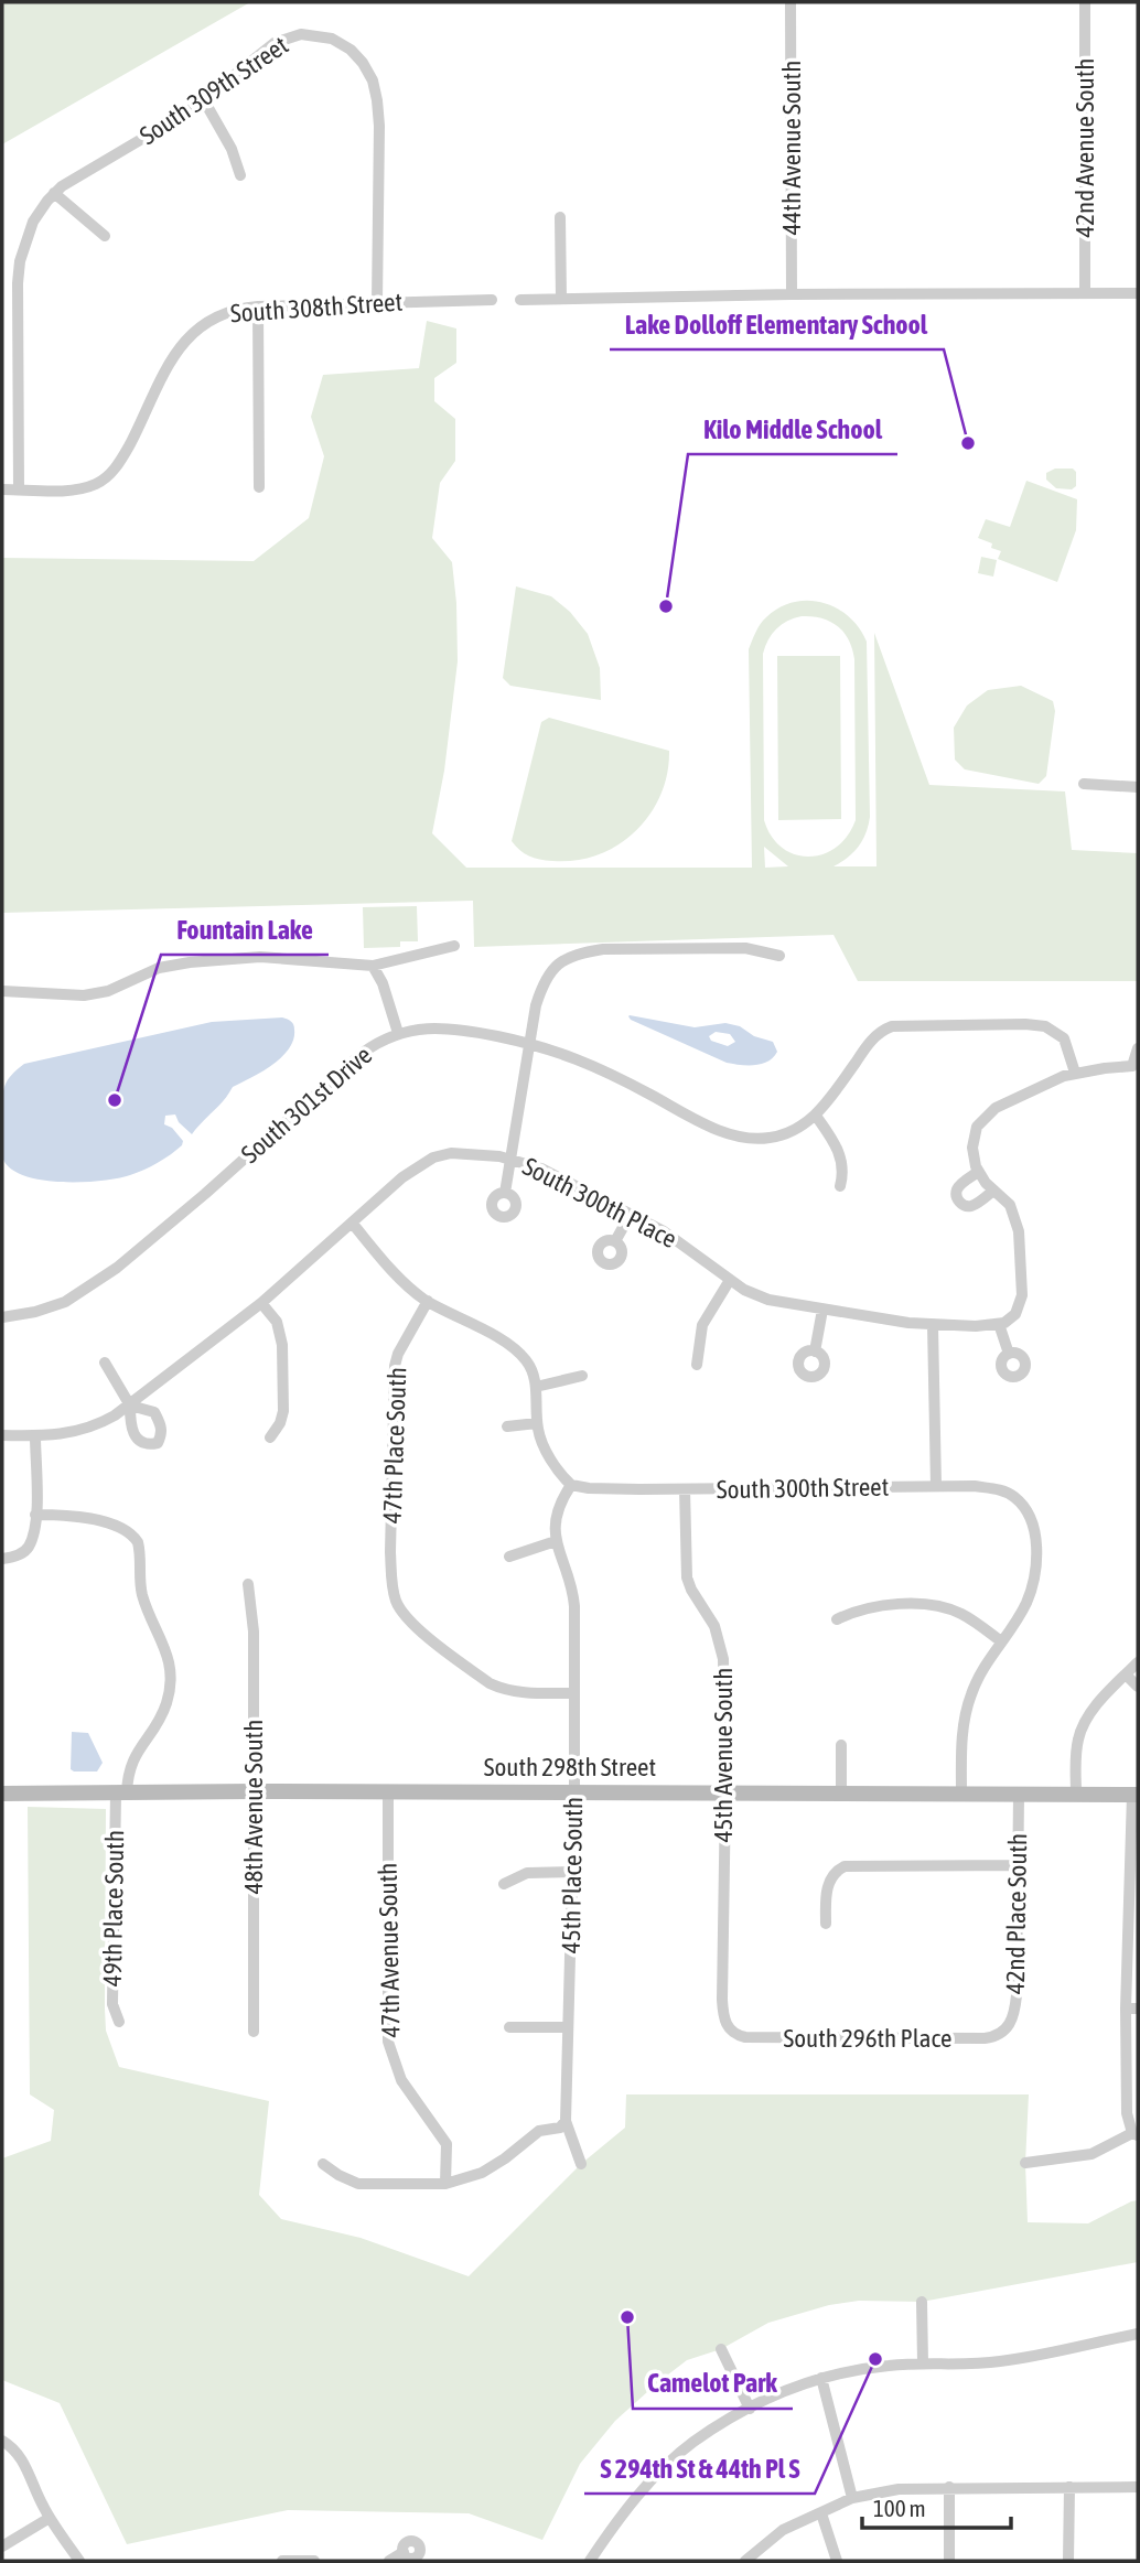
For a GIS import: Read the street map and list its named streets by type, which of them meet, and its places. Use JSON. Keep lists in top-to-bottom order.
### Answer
{
  "streets": {
    "street": [
      "South 309th Street",
      "44th Avenue South",
      "42nd Avenue South",
      "South 308th Street",
      "South 301st Drive",
      "South 300th Place",
      "47th Place South",
      "South 300th Street",
      "45th Avenue South",
      "South 298th Street",
      "48th Avenue South",
      "45th Place South",
      "49th Place South",
      "42nd Place South",
      "47th Avenue South",
      "South 296th Place"
    ]
  },
  "crossings": [
    ["South 309th Street", "South 308th Street"],
    ["47th Place South", "45th Place South"],
    ["South 300th Street", "45th Avenue South"],
    ["South 300th Street", "45th Place South"],
    ["45th Avenue South", "South 298th Street"],
    ["45th Avenue South", "South 296th Place"],
    ["South 298th Street", "48th Avenue South"],
    ["South 298th Street", "45th Place South"],
    ["South 298th Street", "49th Place South"],
    ["South 298th Street", "42nd Place South"],
    ["South 298th Street", "47th Avenue South"],
    ["42nd Place South", "South 296th Place"]
  ],
  "places": [
    "Lake Dolloff Elementary School",
    "Kilo Middle School",
    "Fountain Lake",
    "Camelot Park",
    "S 294th St & 44th Pl S"
  ],
  "scale_bar": "100 m"
}
